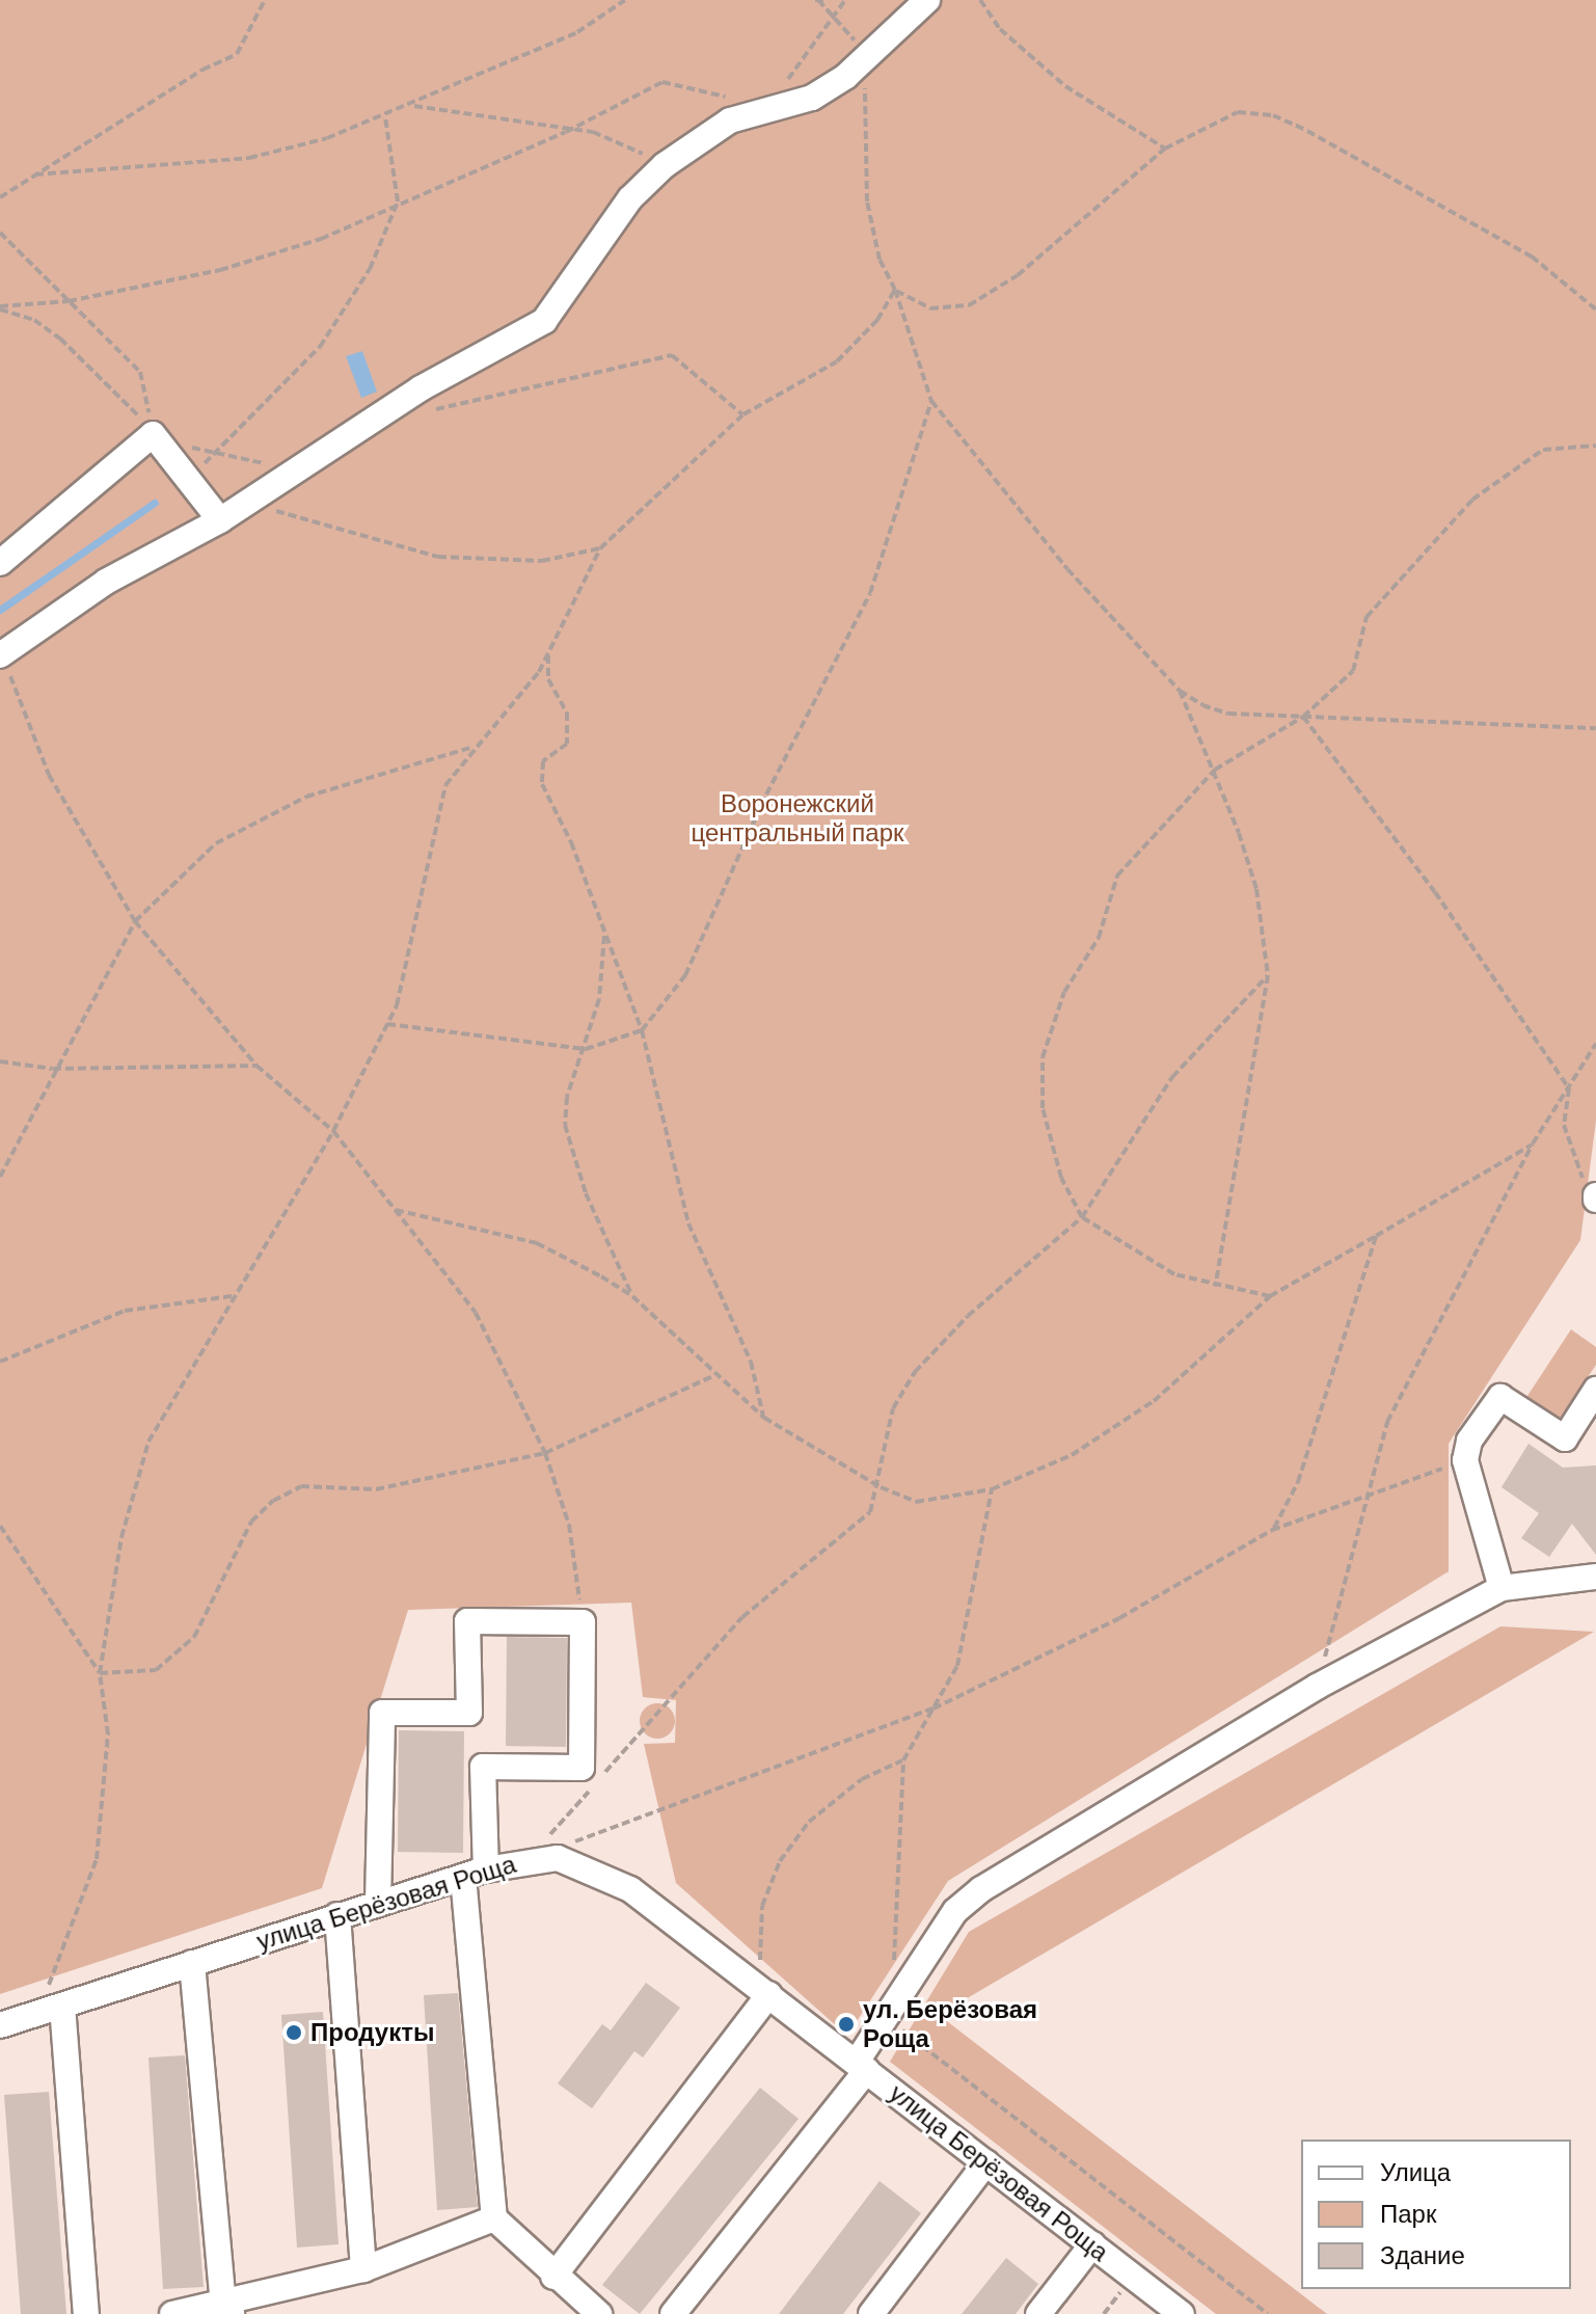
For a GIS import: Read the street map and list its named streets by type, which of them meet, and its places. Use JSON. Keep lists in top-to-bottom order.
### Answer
{
  "streets": {
    "street": ["улица Берёзовая Роща"]
  },
  "parks": ["Воронежский центральный парк"],
  "places": ["ул. Берёзовая Роща", "Продукты"],
  "legend": ["Улица", "Парк", "Здание"]
}
